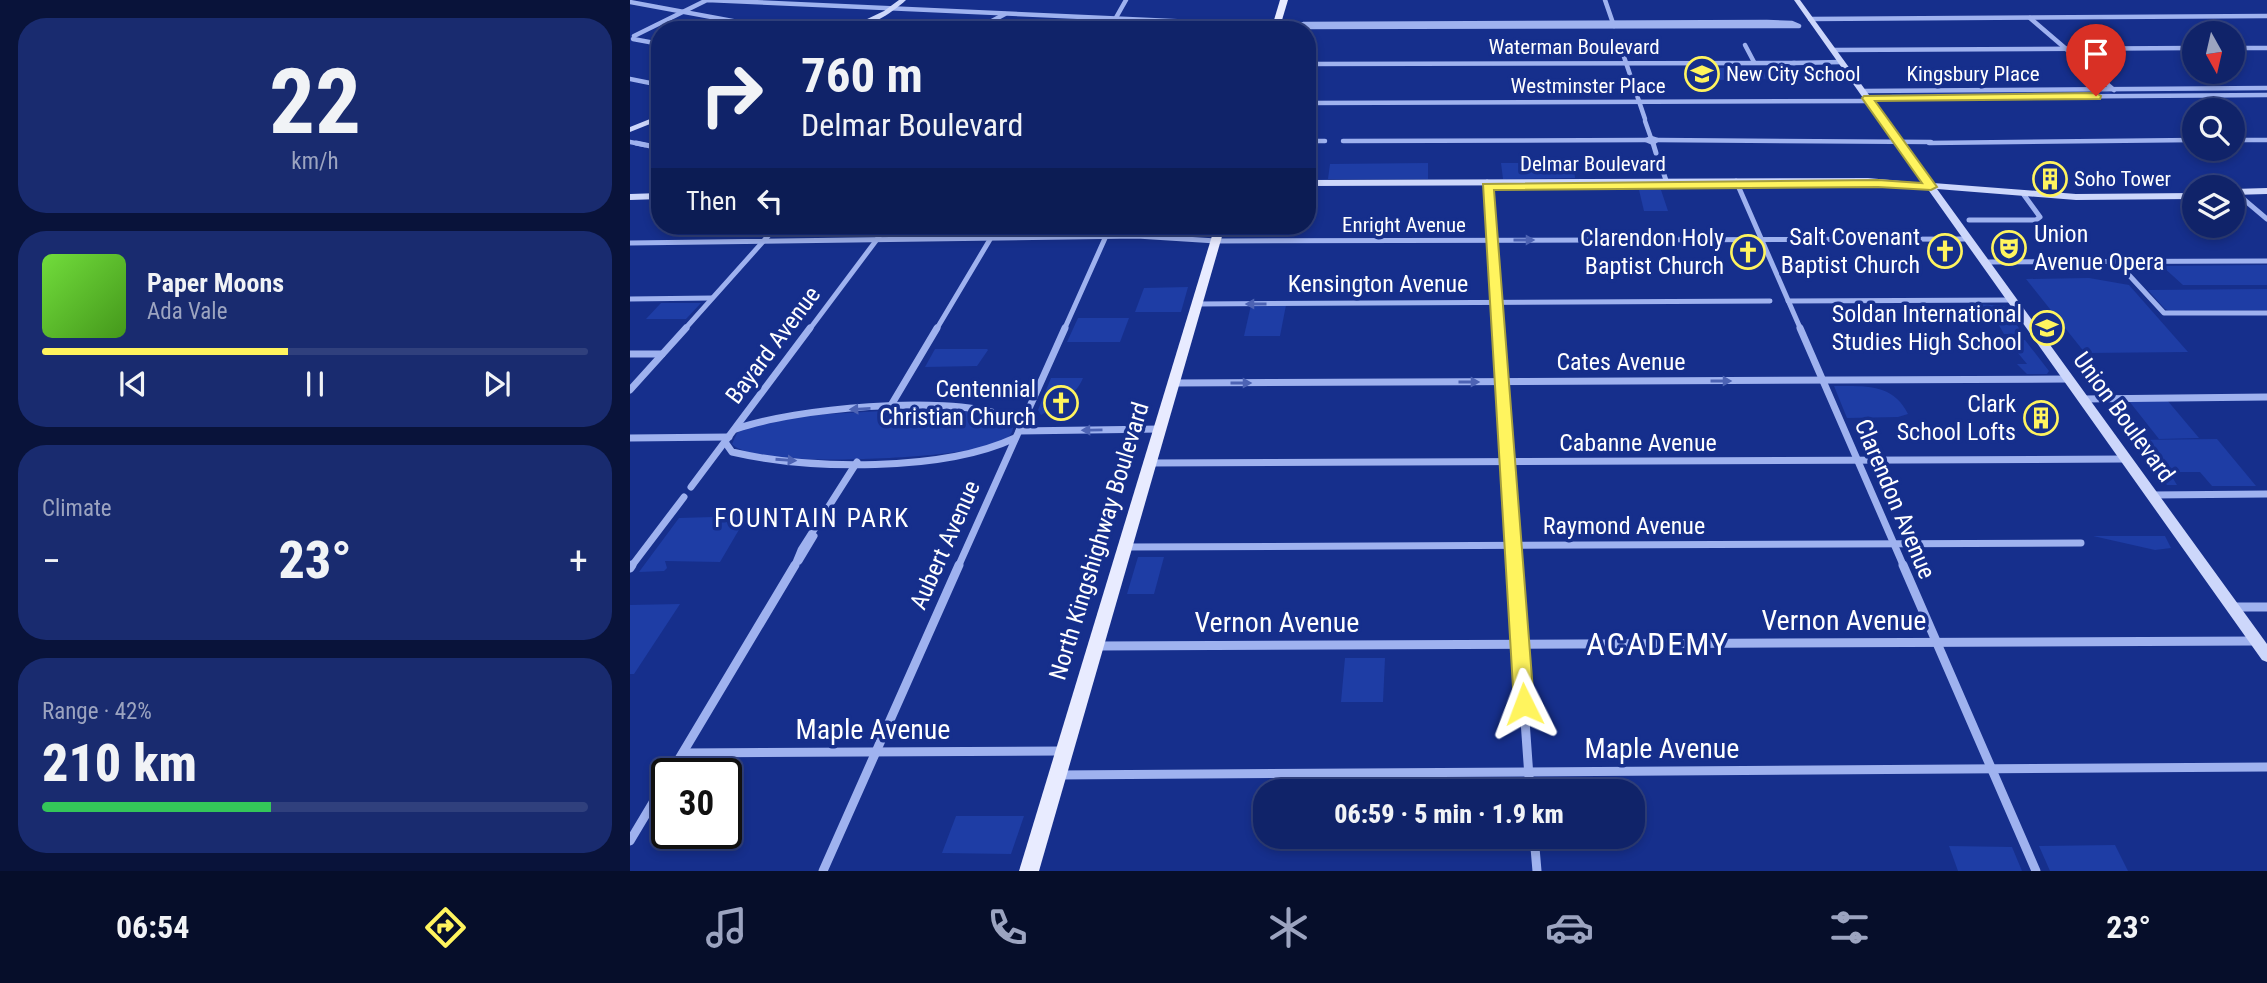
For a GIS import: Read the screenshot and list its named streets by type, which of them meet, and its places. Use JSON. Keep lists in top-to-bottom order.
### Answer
{
  "streets": {
    "main road": ["Delmar Boulevard", "Union Boulevard", "North Kingshighway Boulevard"],
    "street": [
      "Waterman Boulevard",
      "Kingsbury Place",
      "Westminster Place",
      "Enright Avenue",
      "Kensington Avenue",
      "Bayard Avenue",
      "Cates Avenue",
      "Cabanne Avenue",
      "Clarendon Avenue",
      "Raymond Avenue",
      "Aubert Avenue",
      "Vernon Avenue",
      "Maple Avenue"
    ]
  },
  "crossings": [
    ["Waterman Boulevard", "Union Boulevard"],
    ["Kingsbury Place", "Westminster Place"],
    ["Kingsbury Place", "Union Boulevard"],
    ["Westminster Place", "Union Boulevard"],
    ["Delmar Boulevard", "Union Boulevard"],
    ["Delmar Boulevard", "Clarendon Avenue"],
    ["Enright Avenue", "Bayard Avenue"],
    ["Enright Avenue", "Union Boulevard"],
    ["Enright Avenue", "Clarendon Avenue"],
    ["Enright Avenue", "Aubert Avenue"],
    ["Kensington Avenue", "North Kingshighway Boulevard"],
    ["Cates Avenue", "Union Boulevard"],
    ["Cates Avenue", "Clarendon Avenue"],
    ["Cates Avenue", "North Kingshighway Boulevard"],
    ["Union Boulevard", "Cabanne Avenue"],
    ["Union Boulevard", "Vernon Avenue"],
    ["Cabanne Avenue", "Clarendon Avenue"],
    ["Cabanne Avenue", "North Kingshighway Boulevard"],
    ["Clarendon Avenue", "Raymond Avenue"],
    ["Clarendon Avenue", "Vernon Avenue"],
    ["Clarendon Avenue", "Maple Avenue"],
    ["Raymond Avenue", "North Kingshighway Boulevard"],
    ["North Kingshighway Boulevard", "Vernon Avenue"],
    ["North Kingshighway Boulevard", "Maple Avenue"],
    ["Aubert Avenue", "Maple Avenue"]
  ],
  "one_way": ["Kensington Avenue", "Cates Avenue"],
  "districts": ["FOUNTAIN PARK", "ACADEMY"],
  "places": {
    "school or university": ["New City School", "Soldan International Studies High School"],
    "building": ["Soho Tower", "Clark School Lofts"],
    "theatre": ["Union Avenue Opera"],
    "church": ["Salt Covenant Baptist Church", "Clarendon Holy Baptist Church", "Centennial Christian Church"]
  },
  "north": "bottom",
  "page": {
    "tile": [
      ["22", "km/h"],
      "Climate",
      ["Range · 42%", "210 km"]
    ],
    "turn": ["760 m", "Delmar Boulevard"],
    "then": "Then",
    "song": ["Paper Moons", "Ada Vale"],
    "heat": ["−", "23°", "+"],
    "limit": "30",
    "trip": "06:59 · 5 min · 1.9 km",
    "tabs": ["06:54", "23°"]
  }
}
